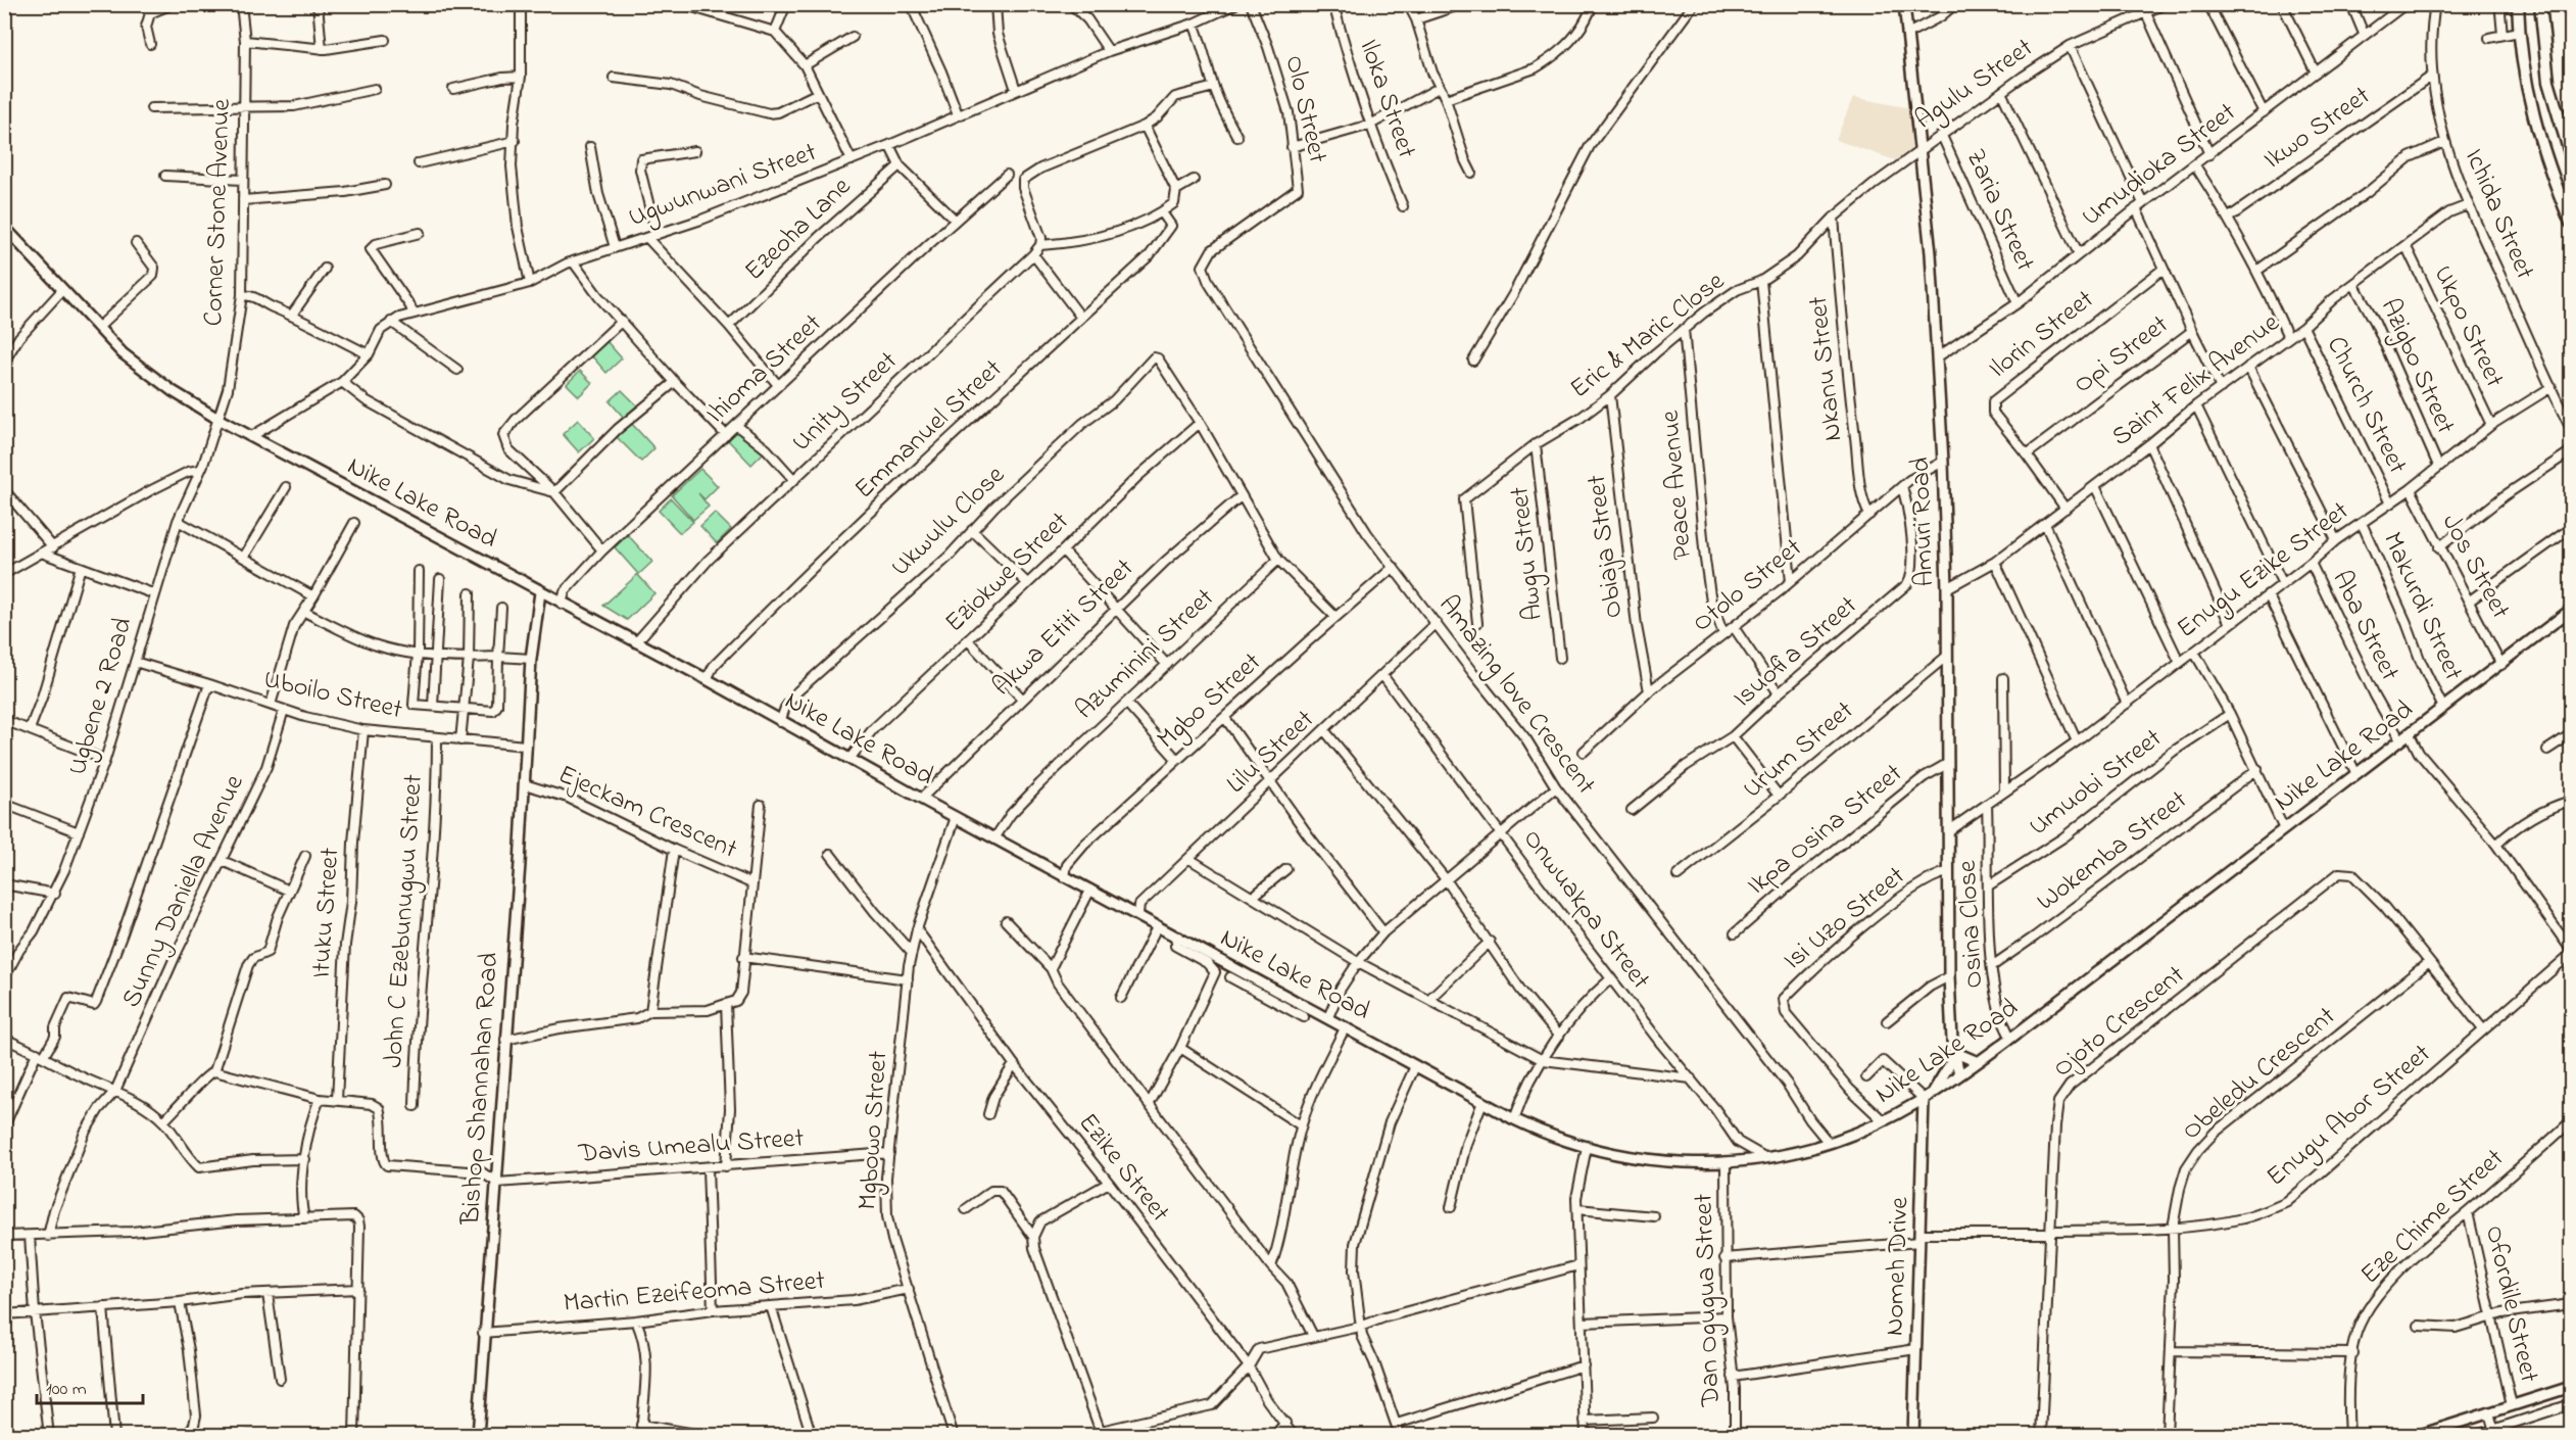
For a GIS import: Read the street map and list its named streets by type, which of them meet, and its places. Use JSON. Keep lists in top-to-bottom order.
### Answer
{
  "streets": {
    "main road": [
      "Nike Lake Road",
      "Amuri Road",
      "Bishop Shannahan Road",
      "Nomeh Drive"
    ],
    "street": [
      "Agulu Street",
      "Iloka Street",
      "Olo Street",
      "Ikwo Street",
      "Umudioka Street",
      "Ugwunwani Street",
      "Zaria Street",
      "Corner Stone Avenue",
      "Ichida Street",
      "Ezeoha Lane",
      "Ukpo Street",
      "Ilorin Street",
      "Eric & Maric Close",
      "Opi Street",
      "Azigbo Street",
      "Nkanu Street",
      "Ihioma Street",
      "Saint Felix Avenue",
      "Unity Street",
      "Church Street",
      "Emmanuel Street",
      "Peace Avenue",
      "Ukwulu Close",
      "Obiaja Street",
      "Awgu Street",
      "Jos Street",
      "Enugu Ezike Street",
      "Eziokwe Street",
      "Otolo Street",
      "Makurdi Street",
      "Aba Street",
      "Akwa Etiti Street",
      "Isuofia Street",
      "Azuminini Street",
      "Uboilo Street",
      "Amazing love Crescent",
      "Ugbene 2 Road",
      "Mgbo Street",
      "Urum Street",
      "Lilu Street",
      "Umuobi Street",
      "Ejeckam Crescent",
      "Ikpa Osina Street",
      "Wokemba Street",
      "Sunny Daniella Avenue",
      "Onwuakpa Street",
      "Ituku Street",
      "Isi Uzo Street",
      "John C Ezebunugwu Street",
      "Osina Close",
      "Ojoto Crescent",
      "Obeledu Crescent",
      "Enugu Abor Street",
      "Mgbowo Street",
      "Davis Umealu Street",
      "Ezike Street",
      "Eze Chime Street",
      "Martin Ezeifeoma Street",
      "Dan Ogugua Street",
      "Ofordile Street"
    ]
  },
  "crossings": [
    ["Agulu Street", "Zaria Street"],
    ["Agulu Street", "Eric & Maric Close"],
    ["Agulu Street", "Amuri Road"],
    ["Olo Street", "Amazing love Crescent"],
    ["Ikwo Street", "Ichida Street"],
    ["Umudioka Street", "Zaria Street"],
    ["Umudioka Street", "Amuri Road"],
    ["Corner Stone Avenue", "Nike Lake Road"],
    ["Corner Stone Avenue", "Ugbene 2 Road"],
    ["Ichida Street", "Saint Felix Avenue"],
    ["Ichida Street", "Enugu Ezike Street"],
    ["Ukpo Street", "Saint Felix Avenue"],
    ["Ukpo Street", "Enugu Ezike Street"],
    ["Ilorin Street", "Opi Street"],
    ["Ilorin Street", "Saint Felix Avenue"],
    ["Eric & Maric Close", "Nkanu Street"],
    ["Eric & Maric Close", "Peace Avenue"],
    ["Eric & Maric Close", "Obiaja Street"],
    ["Eric & Maric Close", "Awgu Street"],
    ["Opi Street", "Saint Felix Avenue"],
    ["Azigbo Street", "Saint Felix Avenue"],
    ["Azigbo Street", "Enugu Ezike Street"],
    ["Nkanu Street", "Otolo Street"],
    ["Ihioma Street", "Nike Lake Road"],
    ["Saint Felix Avenue", "Church Street"],
    ["Saint Felix Avenue", "Amuri Road"],
    ["Unity Street", "Nike Lake Road"],
    ["Church Street", "Enugu Ezike Street"],
    ["Emmanuel Street", "Nike Lake Road"],
    ["Peace Avenue", "Otolo Street"],
    ["Nike Lake Road", "Ukwulu Close"],
    ["Nike Lake Road", "Amuri Road"],
    ["Nike Lake Road", "Jos Street"],
    ["Nike Lake Road", "Eziokwe Street"],
    ["Nike Lake Road", "Makurdi Street"],
    ["Nike Lake Road", "Aba Street"],
    ["Nike Lake Road", "Akwa Etiti Street"],
    ["Nike Lake Road", "Azuminini Street"],
    ["Nike Lake Road", "Amazing love Crescent"],
    ["Nike Lake Road", "Ugbene 2 Road"],
    ["Nike Lake Road", "Mgbo Street"],
    ["Nike Lake Road", "Lilu Street"],
    ["Nike Lake Road", "Onwuakpa Street"],
    ["Nike Lake Road", "Isi Uzo Street"],
    ["Nike Lake Road", "Osina Close"],
    ["Nike Lake Road", "Bishop Shannahan Road"],
    ["Nike Lake Road", "Mgbowo Street"],
    ["Nike Lake Road", "Nomeh Drive"],
    ["Nike Lake Road", "Dan Ogugua Street"],
    ["Ukwulu Close", "Eziokwe Street"],
    ["Amuri Road", "Enugu Ezike Street"],
    ["Amuri Road", "Otolo Street"],
    ["Amuri Road", "Urum Street"],
    ["Amuri Road", "Ikpa Osina Street"],
    ["Amuri Road", "Isi Uzo Street"],
    ["Obiaja Street", "Otolo Street"],
    ["Jos Street", "Enugu Ezike Street"],
    ["Enugu Ezike Street", "Makurdi Street"],
    ["Enugu Ezike Street", "Aba Street"],
    ["Enugu Ezike Street", "Osina Close"],
    ["Otolo Street", "Isuofia Street"],
    ["Uboilo Street", "Ugbene 2 Road"],
    ["Uboilo Street", "Sunny Daniella Avenue"],
    ["Uboilo Street", "Ituku Street"],
    ["Uboilo Street", "John C Ezebunugwu Street"],
    ["Uboilo Street", "Bishop Shannahan Road"],
    ["Amazing love Crescent", "Mgbo Street"],
    ["Amazing love Crescent", "Lilu Street"],
    ["Lilu Street", "Onwuakpa Street"],
    ["Umuobi Street", "Osina Close"],
    ["Ejeckam Crescent", "Bishop Shannahan Road"],
    ["Wokemba Street", "Osina Close"],
    ["Ojoto Crescent", "Obeledu Crescent"],
    ["Ojoto Crescent", "Enugu Abor Street"],
    ["Obeledu Crescent", "Enugu Abor Street"],
    ["Bishop Shannahan Road", "Davis Umealu Street"],
    ["Bishop Shannahan Road", "Martin Ezeifeoma Street"],
    ["Enugu Abor Street", "Nomeh Drive"],
    ["Enugu Abor Street", "Dan Ogugua Street"],
    ["Mgbowo Street", "Davis Umealu Street"],
    ["Mgbowo Street", "Ezike Street"],
    ["Mgbowo Street", "Martin Ezeifeoma Street"],
    ["Eze Chime Street", "Ofordile Street"]
  ],
  "scale_bar": "100 m"
}
